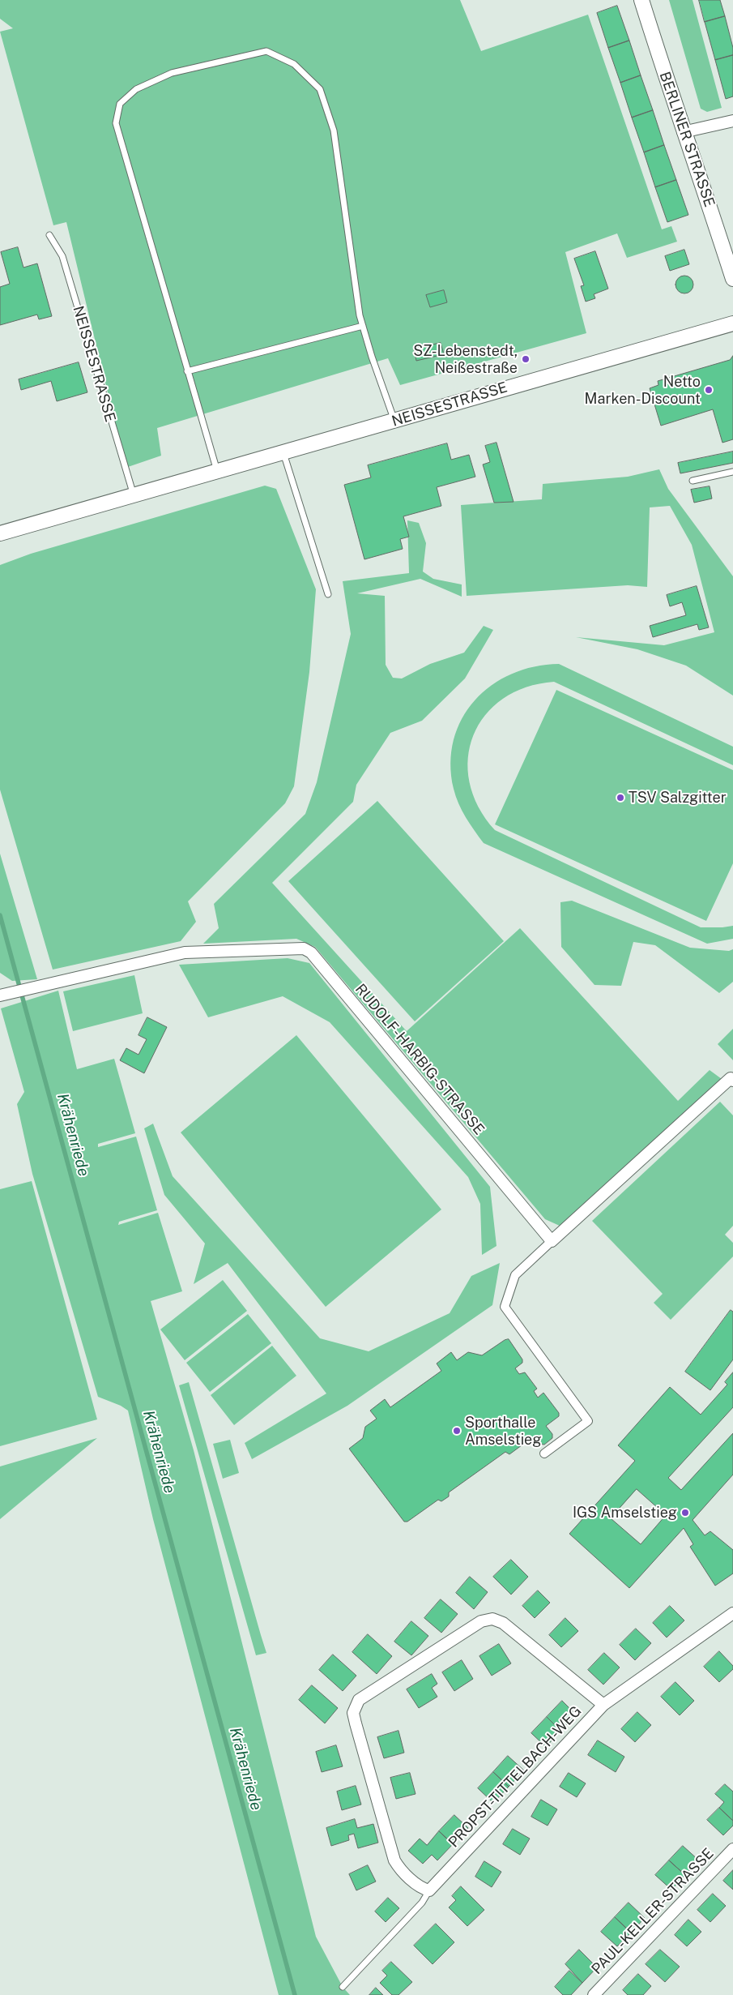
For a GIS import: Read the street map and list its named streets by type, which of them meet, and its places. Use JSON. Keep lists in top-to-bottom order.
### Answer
{
  "streets": {
    "street": [
      "BERLINER STRASSE",
      "NEISSESTRASSE",
      "RUDOLF-HARBIG-STRASSE",
      "PROPST-TITTELBACH-WEG",
      "PAUL-KELLER-STRASSE"
    ]
  },
  "water": ["Krähenriede"],
  "places": [
    "SZ-Lebenstedt, Neißestraße",
    "Netto Marken-Discount",
    "TSV Salzgitter",
    "Sporthalle Amselstieg",
    "IGS Amselstieg"
  ]
}
